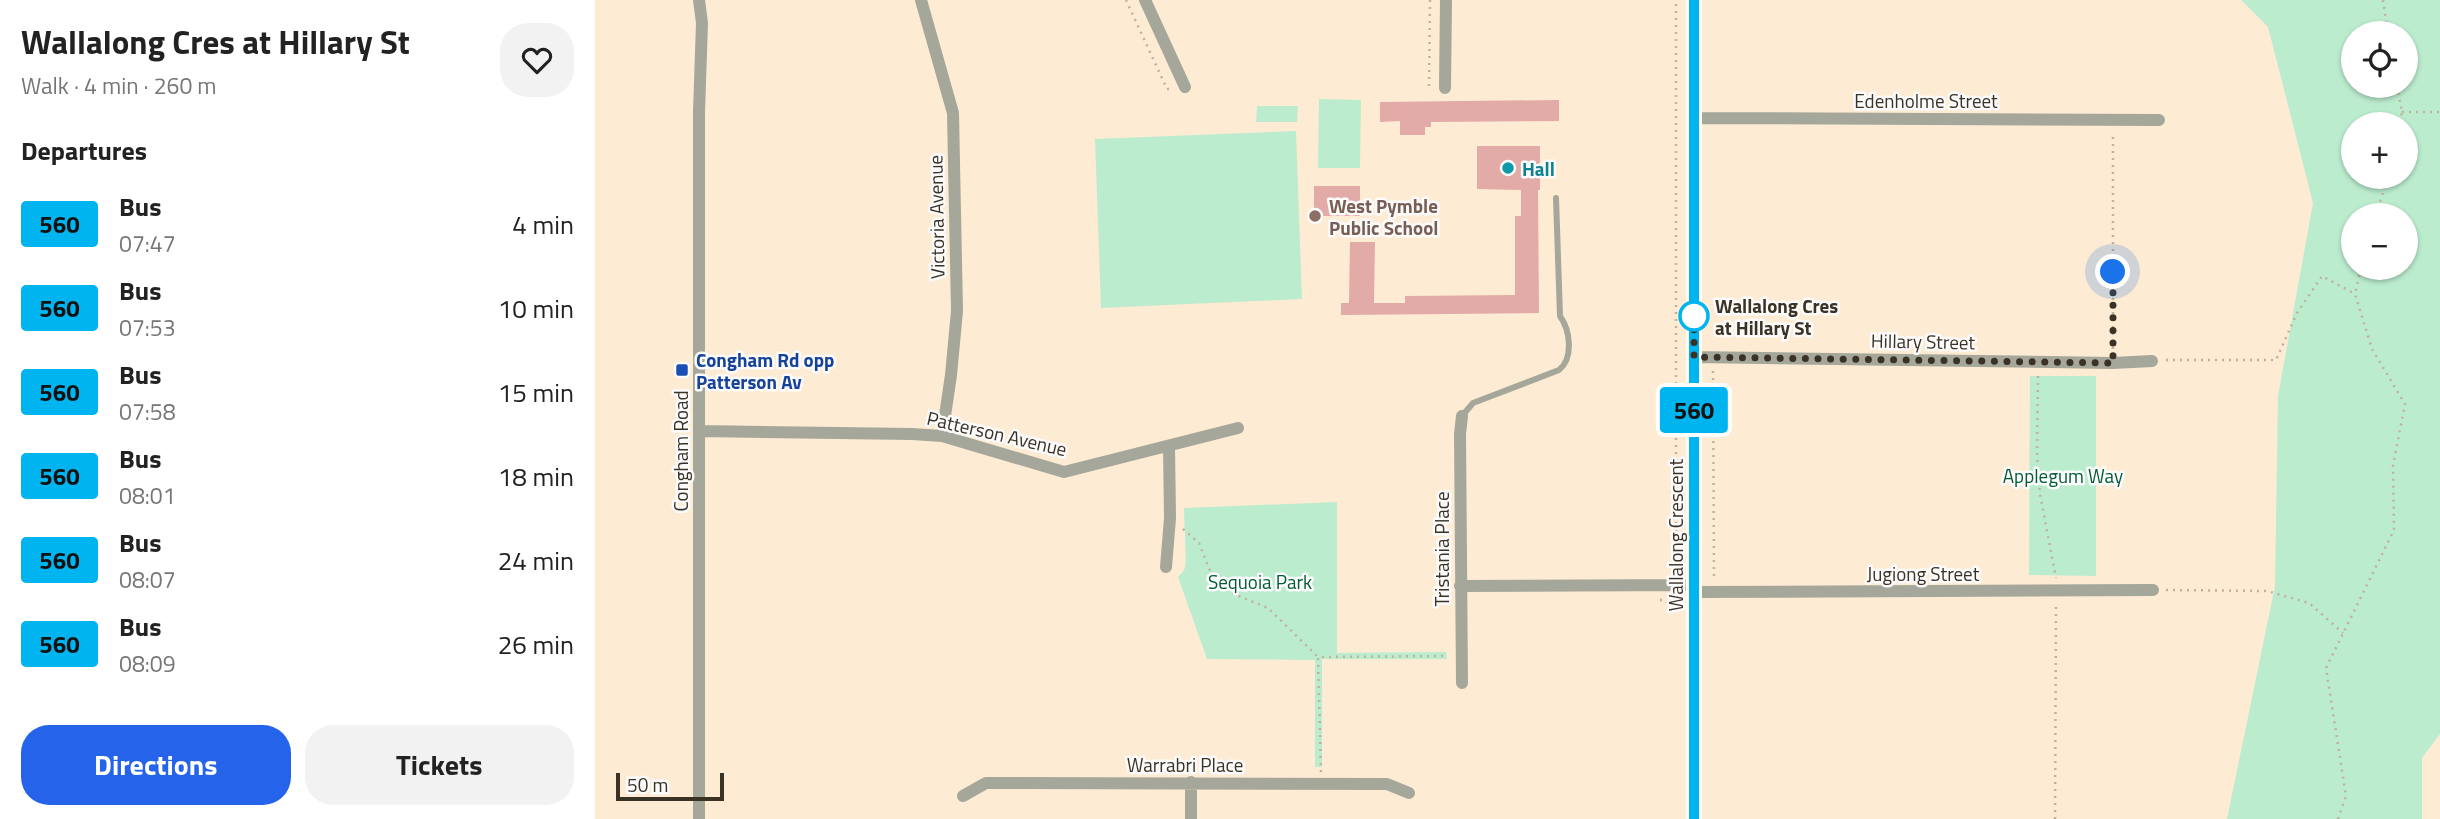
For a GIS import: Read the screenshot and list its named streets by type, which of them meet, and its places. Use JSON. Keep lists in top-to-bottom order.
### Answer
{
  "streets": {
    "street": [
      "Edenholme Street",
      "Victoria Avenue",
      "Hillary Street",
      "Patterson Avenue",
      "Congham Road",
      "Wallalong Crescent",
      "Tristania Place",
      "Jugiong Street",
      "Warrabri Place"
    ]
  },
  "crossings": [
    ["Edenholme Street", "Wallalong Crescent"],
    ["Victoria Avenue", "Patterson Avenue"],
    ["Hillary Street", "Wallalong Crescent"],
    ["Patterson Avenue", "Congham Road"],
    ["Wallalong Crescent", "Jugiong Street"],
    ["Tristania Place", "Jugiong Street"]
  ],
  "parks": ["Applegum Way", "Sequoia Park"],
  "places": {
    "other": ["Hall", "West Pymble Public School", "Wallalong Cres at Hillary St"],
    "transit": ["Congham Rd opp Patterson Av"]
  },
  "lines": ["bus line 560"],
  "scale_bar": "50 m",
  "page": {
    "heading": [
      ["Wallalong Cres at Hillary St", "Walk · 4 min · 260 m"],
      "Departures"
    ],
    "on_map": "560",
    "map_buttons": ["+", "−"],
    "list": [
      {
        "mark": "560",
        "name": "Bus",
        "note": "07:47",
        "value": "4 min"
      },
      {
        "mark": "560",
        "name": "Bus",
        "note": "07:53",
        "value": "10 min"
      },
      {
        "mark": "560",
        "name": "Bus",
        "note": "07:58",
        "value": "15 min"
      },
      {
        "mark": "560",
        "name": "Bus",
        "note": "08:01",
        "value": "18 min"
      },
      {
        "mark": "560",
        "name": "Bus",
        "note": "08:07",
        "value": "24 min"
      },
      {
        "mark": "560",
        "name": "Bus",
        "note": "08:09",
        "value": "26 min"
      }
    ],
    "buttons": ["Directions", "Tickets"],
    "scale": "50 m"
  }
}
